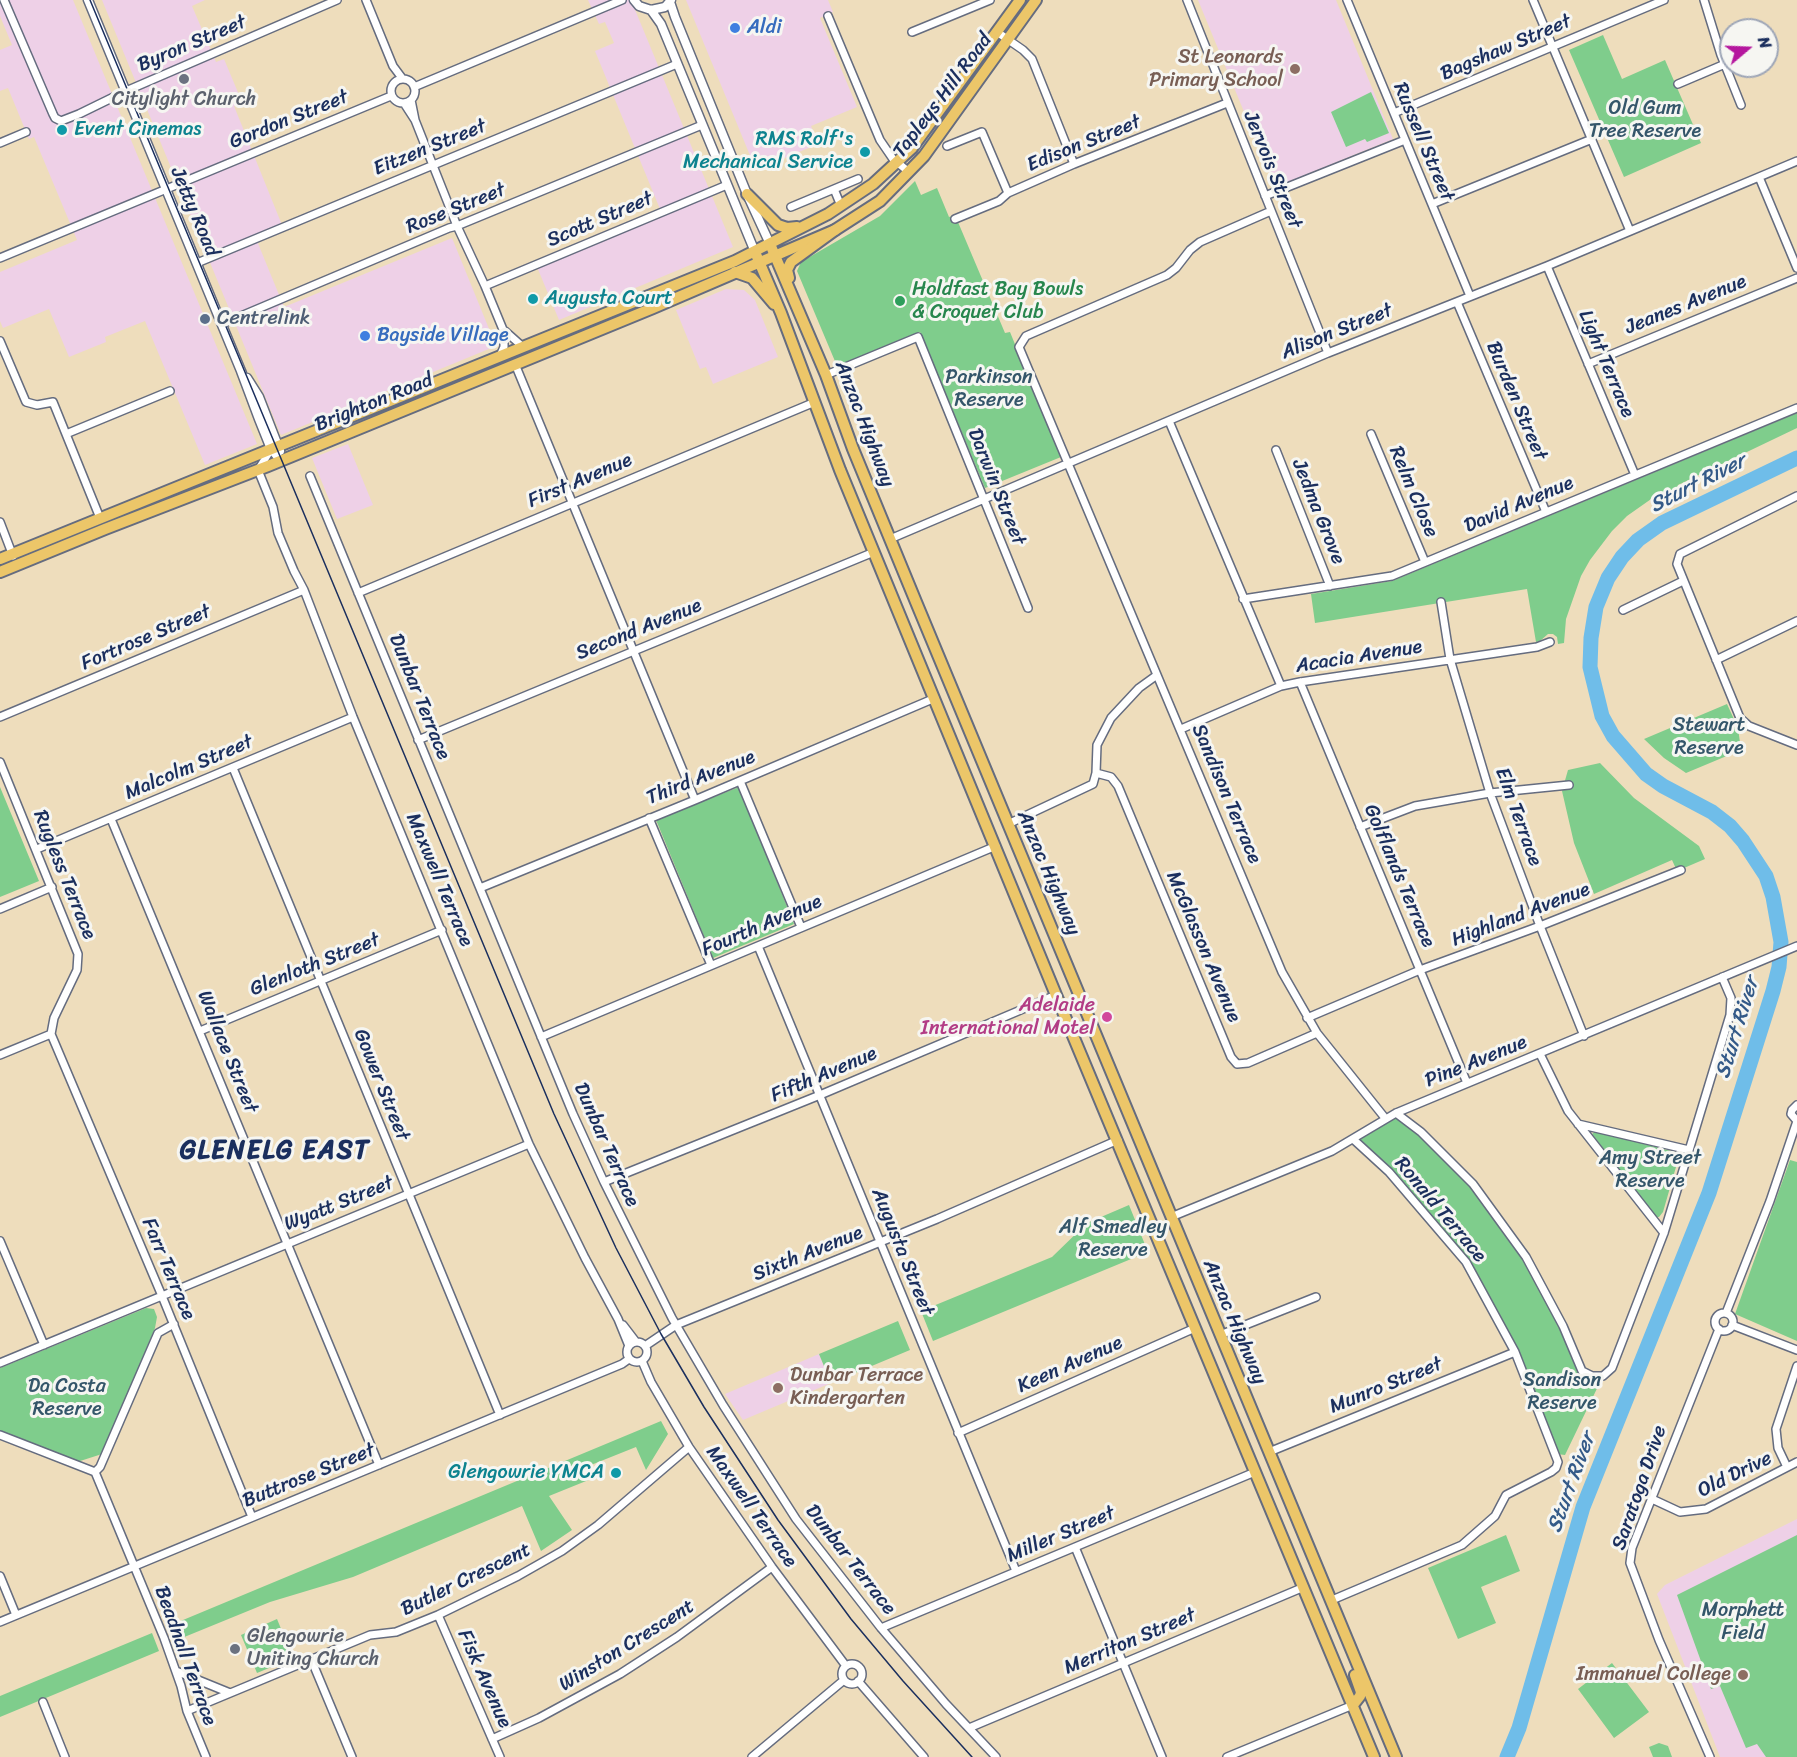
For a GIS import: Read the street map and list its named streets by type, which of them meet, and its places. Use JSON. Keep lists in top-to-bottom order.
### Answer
{
  "streets": {
    "main road": ["Tapleys Hill Road", "Brighton Road", "Anzac Highway"],
    "street": [
      "Byron Street",
      "Bagshaw Street",
      "Gordon Street",
      "Russell Street",
      "Edison Street",
      "Eitzen Street",
      "Jervois Street",
      "Rose Street",
      "Jetty Road",
      "Scott Street",
      "Jeanes Avenue",
      "Alison Street",
      "Light Terrace",
      "Burden Street",
      "First Avenue",
      "Darwin Street",
      "Relm Close",
      "David Avenue",
      "Jedma Grove",
      "Second Avenue",
      "Fortrose Street",
      "Acacia Avenue",
      "Dunbar Terrace",
      "Malcolm Street",
      "Third Avenue",
      "Sandison Terrace",
      "Elm Terrace",
      "Rugless Terrace",
      "Golflands Terrace",
      "Maxwell Terrace",
      "Highland Avenue",
      "Fourth Avenue",
      "McGlasson Avenue",
      "Glenloth Street",
      "Wallace Street",
      "Pine Avenue",
      "Fifth Avenue",
      "Gower Street",
      "Wyatt Street",
      "Ronald Terrace",
      "Augusta Street",
      "Sixth Avenue",
      "Farr Terrace",
      "Keen Avenue",
      "Munro Street",
      "Old Drive",
      "Buttrose Street",
      "Saratoga Drive",
      "Miller Street",
      "Butler Crescent",
      "Merriton Street",
      "Winston Crescent",
      "Beadnall Terrace",
      "Fisk Avenue"
    ]
  },
  "crossings": [
    ["Byron Street", "Jetty Road"],
    ["Bagshaw Street", "Russell Street"],
    ["Tapleys Hill Road", "Brighton Road"],
    ["Tapleys Hill Road", "Anzac Highway"],
    ["Gordon Street", "Jetty Road"],
    ["Russell Street", "Alison Street"],
    ["Edison Street", "Jervois Street"],
    ["Eitzen Street", "Jetty Road"],
    ["Eitzen Street", "Anzac Highway"],
    ["Jervois Street", "Alison Street"],
    ["Jervois Street", "Sandison Terrace"],
    ["Rose Street", "Jetty Road"],
    ["Rose Street", "Anzac Highway"],
    ["Jetty Road", "Brighton Road"],
    ["Scott Street", "Anzac Highway"],
    ["Jeanes Avenue", "Light Terrace"],
    ["Alison Street", "Light Terrace"],
    ["Alison Street", "Burden Street"],
    ["Alison Street", "Anzac Highway"],
    ["Alison Street", "Darwin Street"],
    ["Alison Street", "Sandison Terrace"],
    ["Light Terrace", "David Avenue"],
    ["Burden Street", "David Avenue"],
    ["Brighton Road", "Anzac Highway"],
    ["Brighton Road", "Maxwell Terrace"],
    ["Anzac Highway", "First Avenue"],
    ["Anzac Highway", "Darwin Street"],
    ["Anzac Highway", "Second Avenue"],
    ["Anzac Highway", "Third Avenue"],
    ["Anzac Highway", "Fourth Avenue"],
    ["Anzac Highway", "Pine Avenue"],
    ["Anzac Highway", "Fifth Avenue"],
    ["Anzac Highway", "Ronald Terrace"],
    ["Anzac Highway", "Sixth Avenue"],
    ["Anzac Highway", "Keen Avenue"],
    ["Anzac Highway", "Munro Street"],
    ["Anzac Highway", "Miller Street"],
    ["Anzac Highway", "Merriton Street"],
    ["First Avenue", "Dunbar Terrace"],
    ["Relm Close", "David Avenue"],
    ["David Avenue", "Jedma Grove"],
    ["Second Avenue", "Dunbar Terrace"],
    ["Fortrose Street", "Maxwell Terrace"],
    ["Acacia Avenue", "Sandison Terrace"],
    ["Acacia Avenue", "Elm Terrace"],
    ["Acacia Avenue", "Golflands Terrace"],
    ["Dunbar Terrace", "Third Avenue"],
    ["Dunbar Terrace", "Fourth Avenue"],
    ["Dunbar Terrace", "Fifth Avenue"],
    ["Dunbar Terrace", "Sixth Avenue"],
    ["Dunbar Terrace", "Miller Street"],
    ["Dunbar Terrace", "Merriton Street"],
    ["Malcolm Street", "Rugless Terrace"],
    ["Malcolm Street", "Maxwell Terrace"],
    ["Malcolm Street", "Wallace Street"],
    ["Malcolm Street", "Gower Street"],
    ["Sandison Terrace", "Highland Avenue"],
    ["Sandison Terrace", "McGlasson Avenue"],
    ["Sandison Terrace", "Pine Avenue"],
    ["Elm Terrace", "Highland Avenue"],
    ["Elm Terrace", "Pine Avenue"],
    ["Rugless Terrace", "Farr Terrace"],
    ["Golflands Terrace", "Highland Avenue"],
    ["Golflands Terrace", "Pine Avenue"],
    ["Maxwell Terrace", "Glenloth Street"],
    ["Maxwell Terrace", "Wyatt Street"],
    ["Maxwell Terrace", "Sixth Avenue"],
    ["Maxwell Terrace", "Buttrose Street"],
    ["Maxwell Terrace", "Butler Crescent"],
    ["Maxwell Terrace", "Winston Crescent"],
    ["Fourth Avenue", "Augusta Street"],
    ["Glenloth Street", "Wallace Street"],
    ["Glenloth Street", "Gower Street"],
    ["Wallace Street", "Wyatt Street"],
    ["Wallace Street", "Buttrose Street"],
    ["Pine Avenue", "Ronald Terrace"],
    ["Fifth Avenue", "Augusta Street"],
    ["Gower Street", "Wyatt Street"],
    ["Gower Street", "Buttrose Street"],
    ["Wyatt Street", "Farr Terrace"],
    ["Ronald Terrace", "Munro Street"],
    ["Augusta Street", "Sixth Avenue"],
    ["Augusta Street", "Keen Avenue"],
    ["Augusta Street", "Miller Street"],
    ["Sixth Avenue", "Buttrose Street"],
    ["Farr Terrace", "Buttrose Street"],
    ["Old Drive", "Saratoga Drive"],
    ["Buttrose Street", "Beadnall Terrace"],
    ["Butler Crescent", "Beadnall Terrace"],
    ["Butler Crescent", "Fisk Avenue"],
    ["Winston Crescent", "Fisk Avenue"]
  ],
  "districts": ["GLENELG EAST"],
  "water": ["Sturt River"],
  "parks": [
    "Old Gum Tree Reserve",
    "Parkinson Reserve",
    "Stewart Reserve",
    "Amy Street Reserve",
    "Alf Smedley Reserve",
    "Sandison Reserve",
    "Da Costa Reserve",
    "Morphett Field"
  ],
  "places": [
    "Aldi",
    "St Leonards Primary School",
    "Citylight Church",
    "Event Cinemas",
    "RMS Rolf's Mechanical Service",
    "Augusta Court",
    "Holdfast Bay Bowls & Croquet Club",
    "Centrelink",
    "Bayside Village",
    "Adelaide International Motel",
    "Dunbar Terrace Kindergarten",
    "Glengowrie YMCA",
    "Glengowrie Uniting Church",
    "Immanuel College"
  ],
  "north": "right"
}
